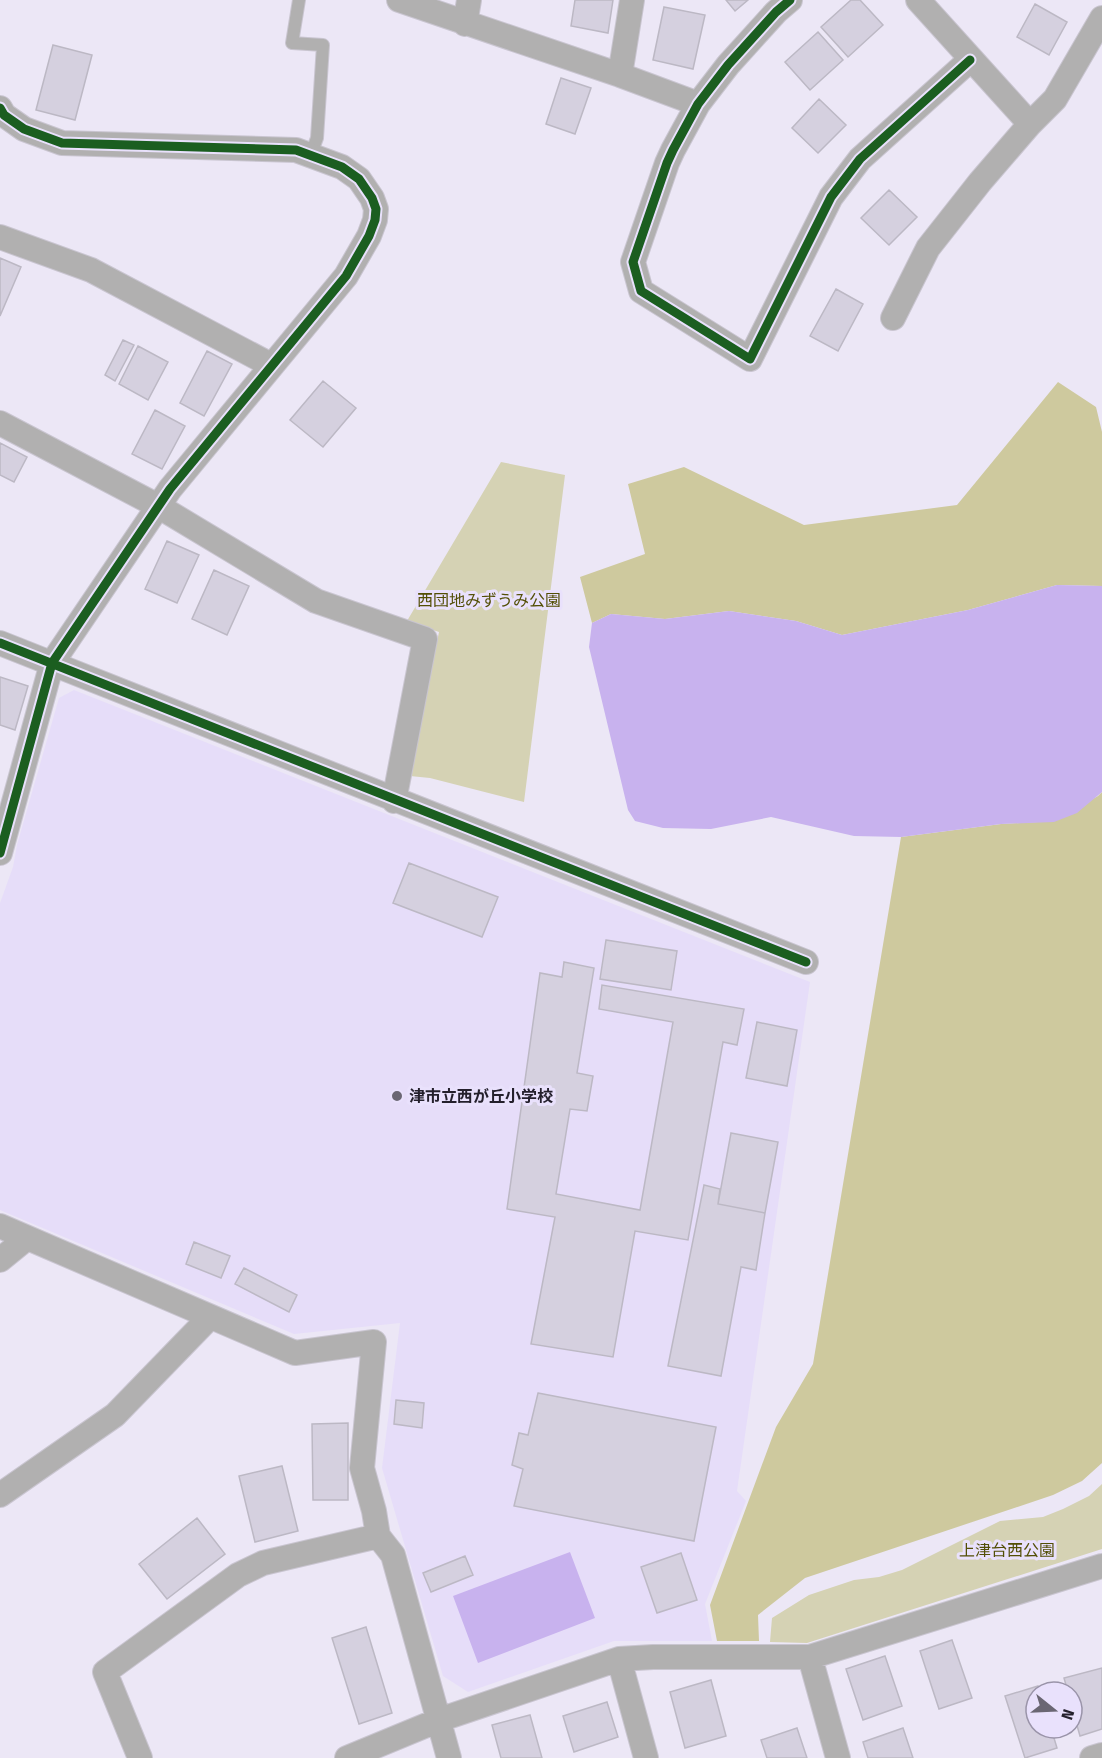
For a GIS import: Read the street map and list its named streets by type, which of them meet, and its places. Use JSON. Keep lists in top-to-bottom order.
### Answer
{
  "parks": ["西団地みずうみ公園", "上津台西公園"],
  "places": ["津市立西が丘小学校"],
  "north": "right"
}
